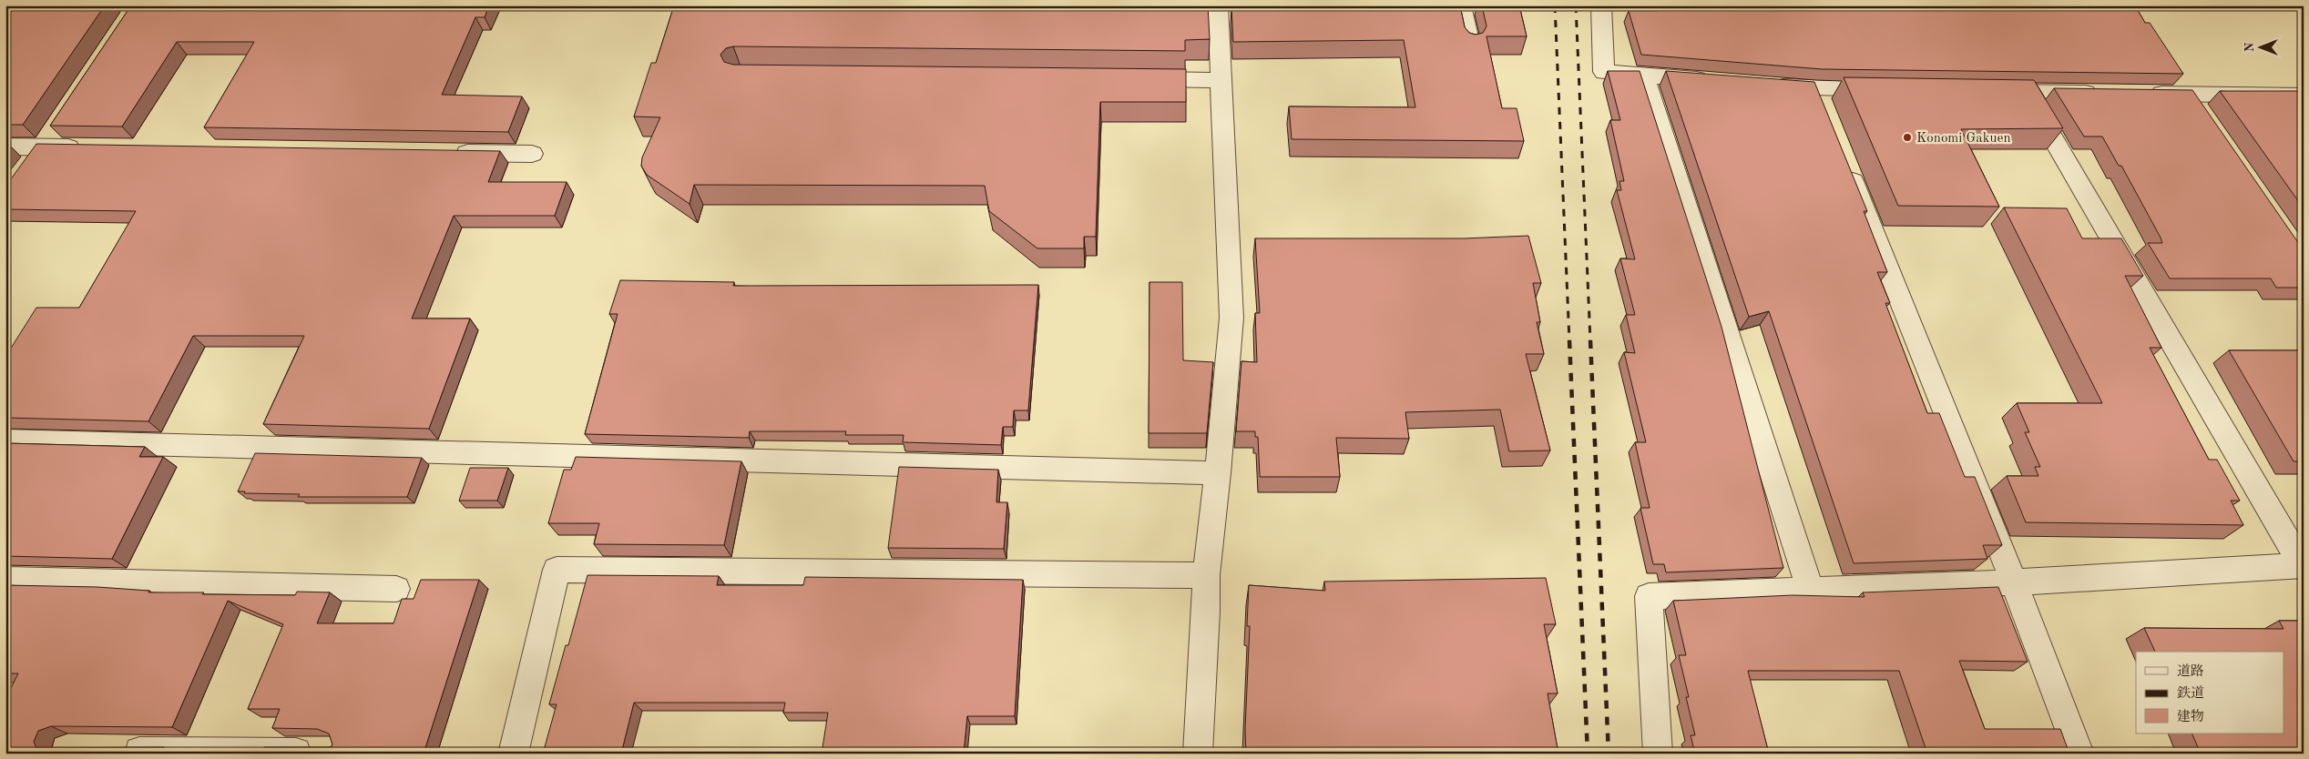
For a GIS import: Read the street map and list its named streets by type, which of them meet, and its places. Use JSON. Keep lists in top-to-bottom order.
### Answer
{
  "places": ["Konomi Gakuen"],
  "legend": ["道路", "鉄道", "建物"],
  "north": "left"
}
